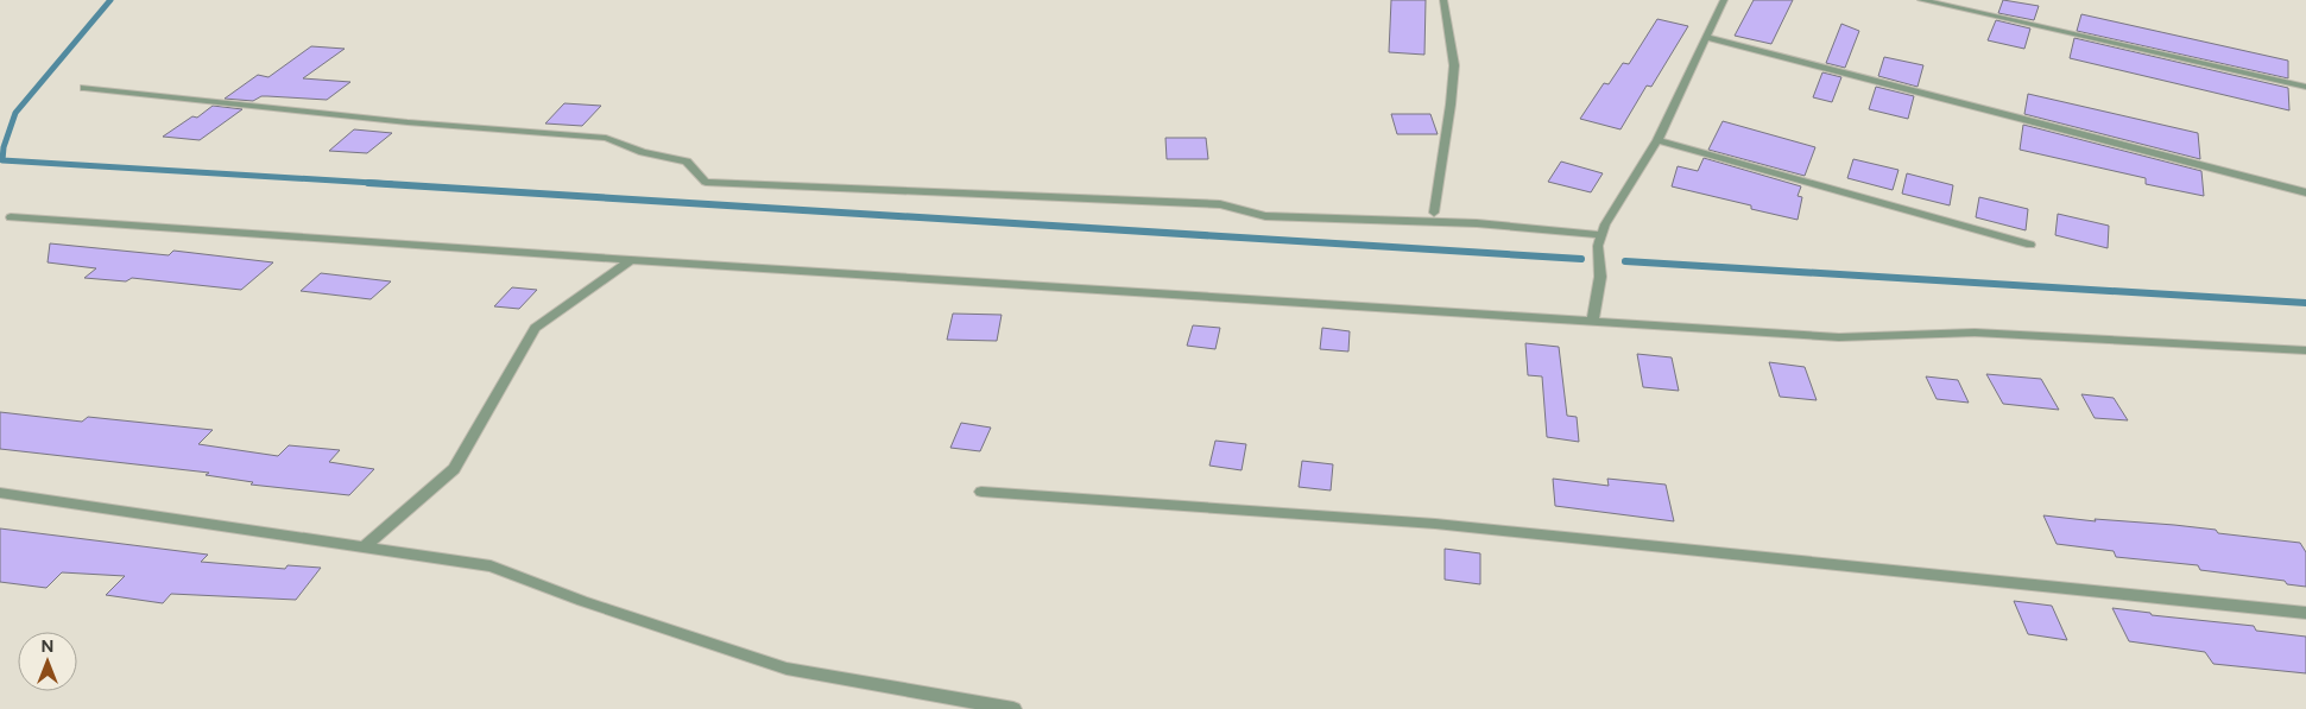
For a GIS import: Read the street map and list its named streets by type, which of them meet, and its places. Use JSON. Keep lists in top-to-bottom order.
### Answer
{
  "north": "top"
}
